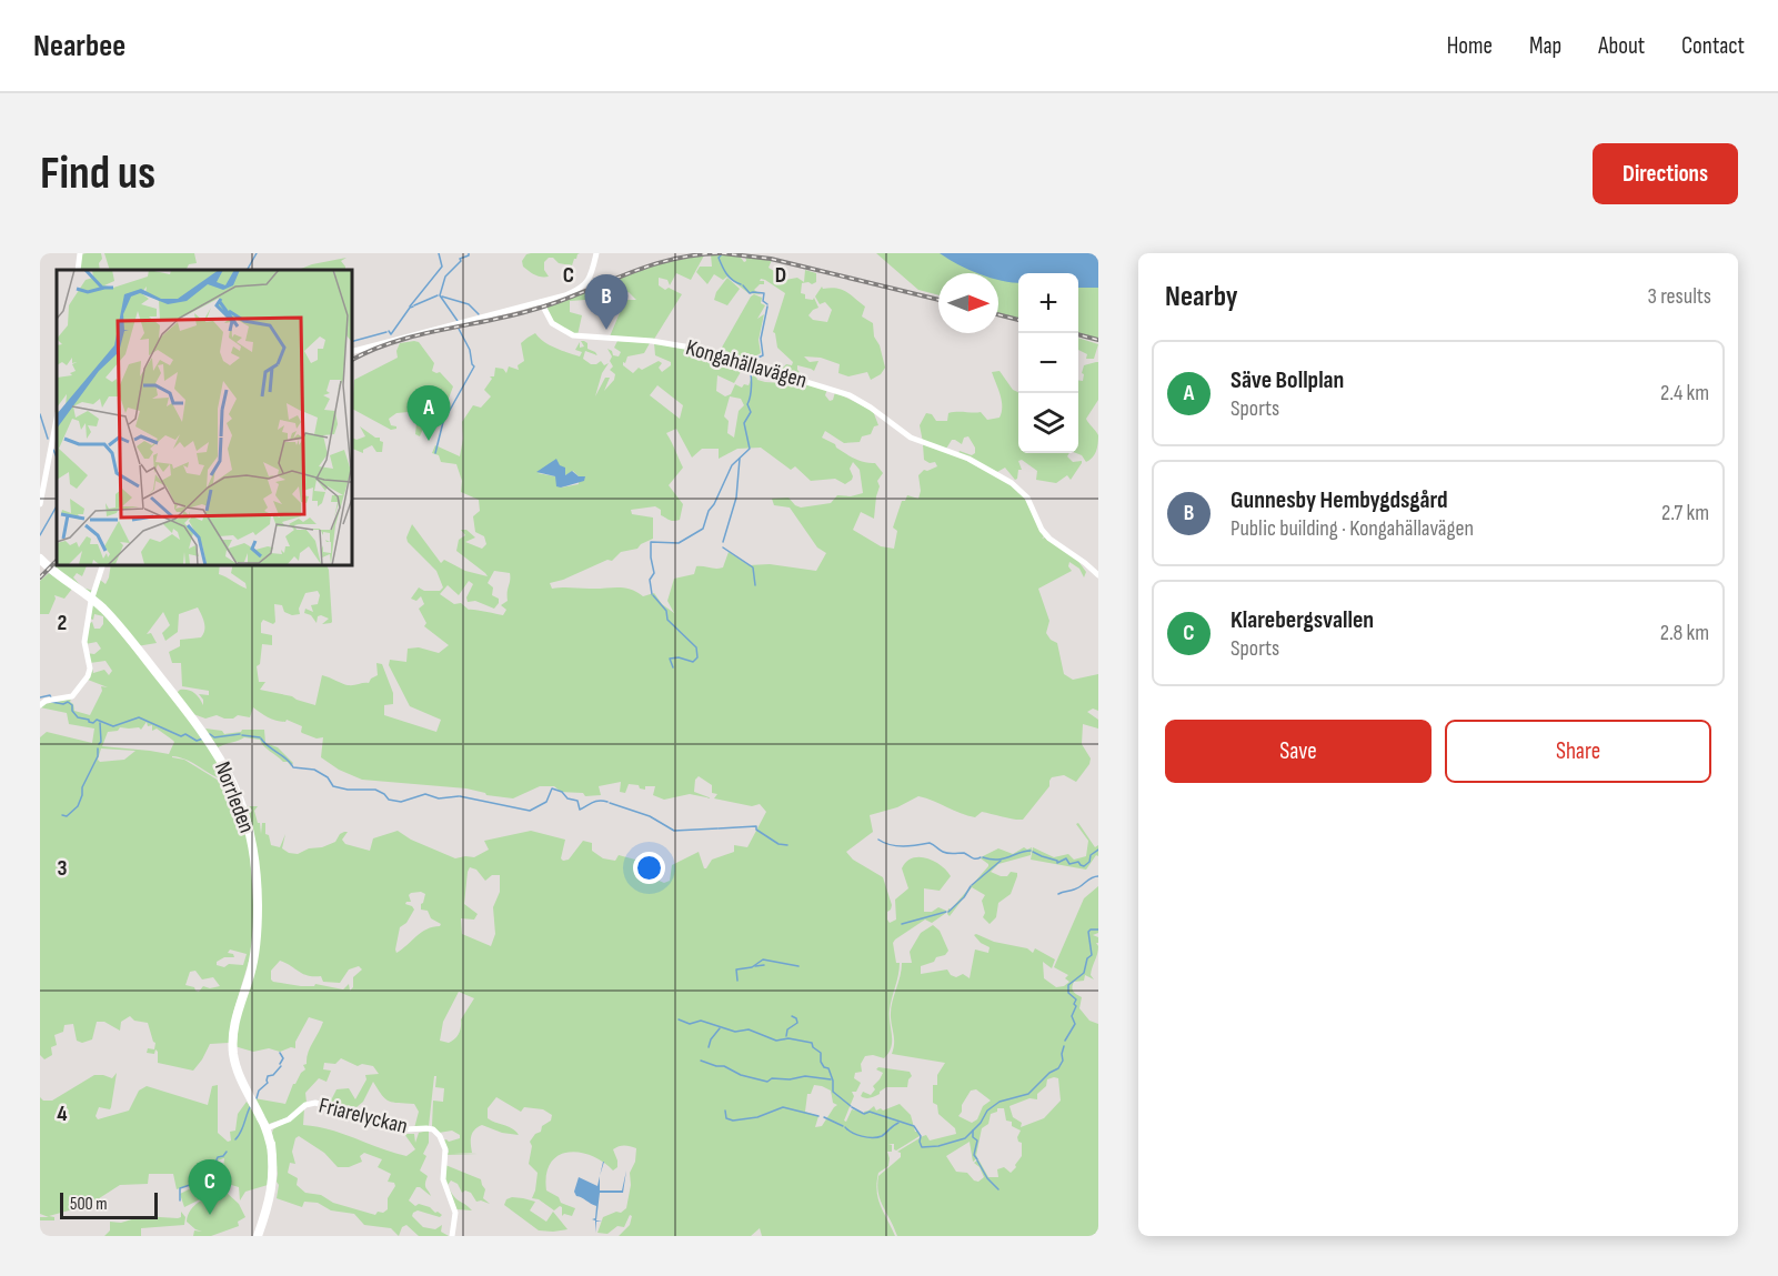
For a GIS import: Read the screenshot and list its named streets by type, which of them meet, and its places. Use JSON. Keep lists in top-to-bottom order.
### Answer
{
  "streets": {
    "highway": ["Norrleden"],
    "main road": ["Kongahällavägen", "Friarelyckan"]
  },
  "crossings": [
    ["Norrleden", "Friarelyckan"]
  ],
  "scale_bar": "500 m",
  "north": "right",
  "page": {
    "header": "Nearbee",
    "nav": [
      "Home",
      "Map",
      "About",
      "Contact"
    ],
    "buttons": [
      "Directions",
      ["Save", "Share"]
    ],
    "title": "Find us",
    "heading": ["Nearby", "3 results"],
    "map_buttons": ["+", "−"],
    "pins": ["B", "A", "C"],
    "list": [
      {
        "mark": "A",
        "name": "Säve Bollplan",
        "note": "Sports",
        "value": "2.4 km"
      },
      {
        "mark": "B",
        "name": "Gunnesby Hembygdsgård",
        "note": "Public building · Kongahällavägen",
        "value": "2.7 km"
      },
      {
        "mark": "C",
        "name": "Klarebergsvallen",
        "note": "Sports",
        "value": "2.8 km"
      }
    ],
    "scale": "500 m"
  },
  "grid": {
    "columns": ["C", "D"],
    "rows": ["2", "3", "4"]
  }
}
